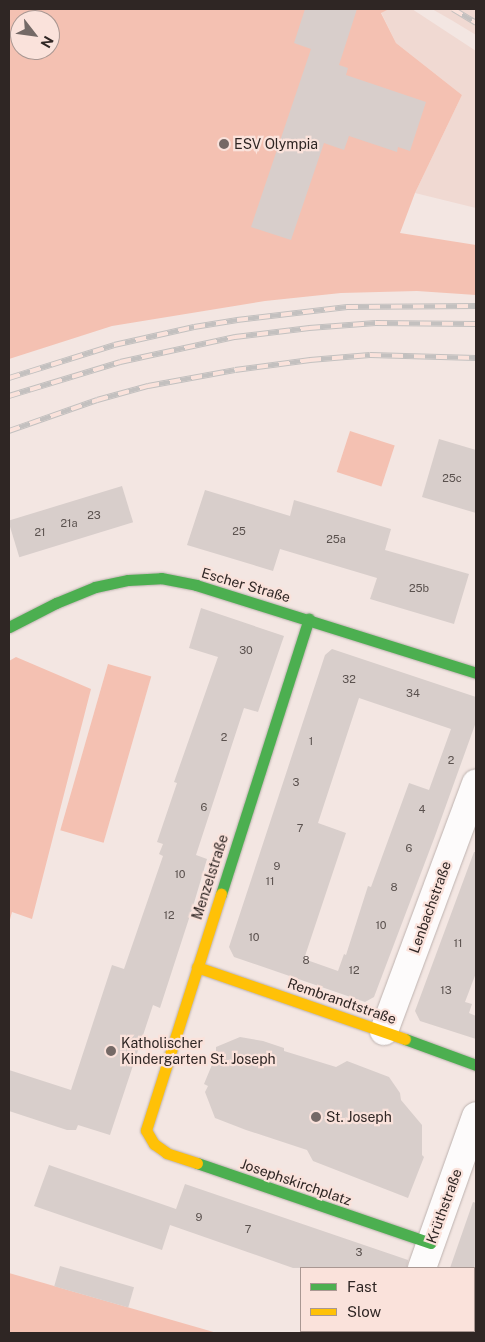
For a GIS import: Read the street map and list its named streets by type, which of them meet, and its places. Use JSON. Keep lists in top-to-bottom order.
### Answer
{
  "streets": {
    "street": [
      "Escher Straße",
      "Menzelstraße",
      "Lenbachstraße",
      "Rembrandtstraße",
      "Josephskirchplatz",
      "Krüthstraße"
    ]
  },
  "crossings": [
    ["Escher Straße", "Menzelstraße"],
    ["Menzelstraße", "Rembrandtstraße"],
    ["Menzelstraße", "Josephskirchplatz"],
    ["Lenbachstraße", "Rembrandtstraße"],
    ["Josephskirchplatz", "Krüthstraße"]
  ],
  "places": ["ESV Olympia", "Katholischer Kindergarten St. Joseph", "St. Joseph"],
  "house_numbers": [
    "25c",
    "23",
    "21a",
    "25",
    "21",
    "25a",
    "25b",
    "30",
    "32",
    "34",
    "2",
    "1",
    "2",
    "3",
    "6",
    "4",
    "7",
    "6",
    "9",
    "10",
    "11",
    "8",
    "12",
    "10",
    "10",
    "11",
    "8",
    "12",
    "13",
    "9",
    "7",
    "3"
  ],
  "legend": ["Fast", "Slow"],
  "north": "bottom right"
}
